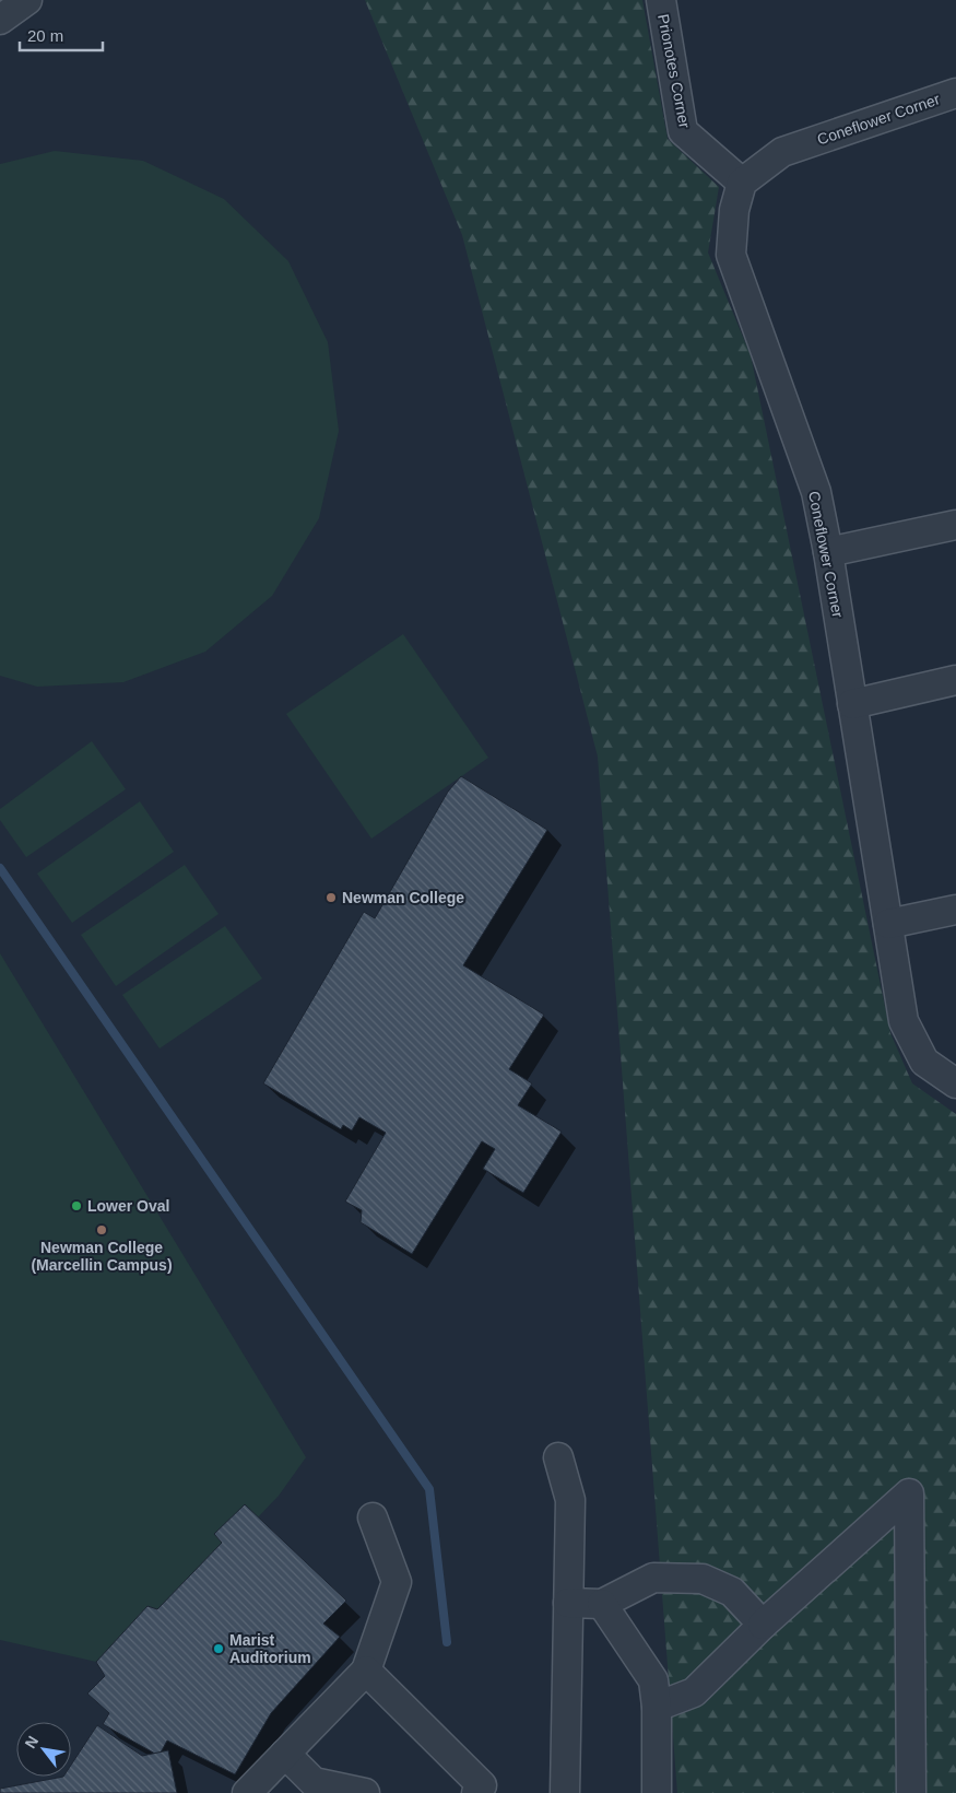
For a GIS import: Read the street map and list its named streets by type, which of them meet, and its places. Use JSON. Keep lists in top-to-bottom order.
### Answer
{
  "streets": {
    "street": ["Prionotes Corner", "Coneflower Corner"]
  },
  "crossings": [
    ["Prionotes Corner", "Coneflower Corner"]
  ],
  "places": [
    "Newman College",
    "Lower Oval",
    "Newman College (Marcellin Campus)",
    "Marist Auditorium"
  ],
  "scale_bar": "20 m",
  "north": "top left"
}
